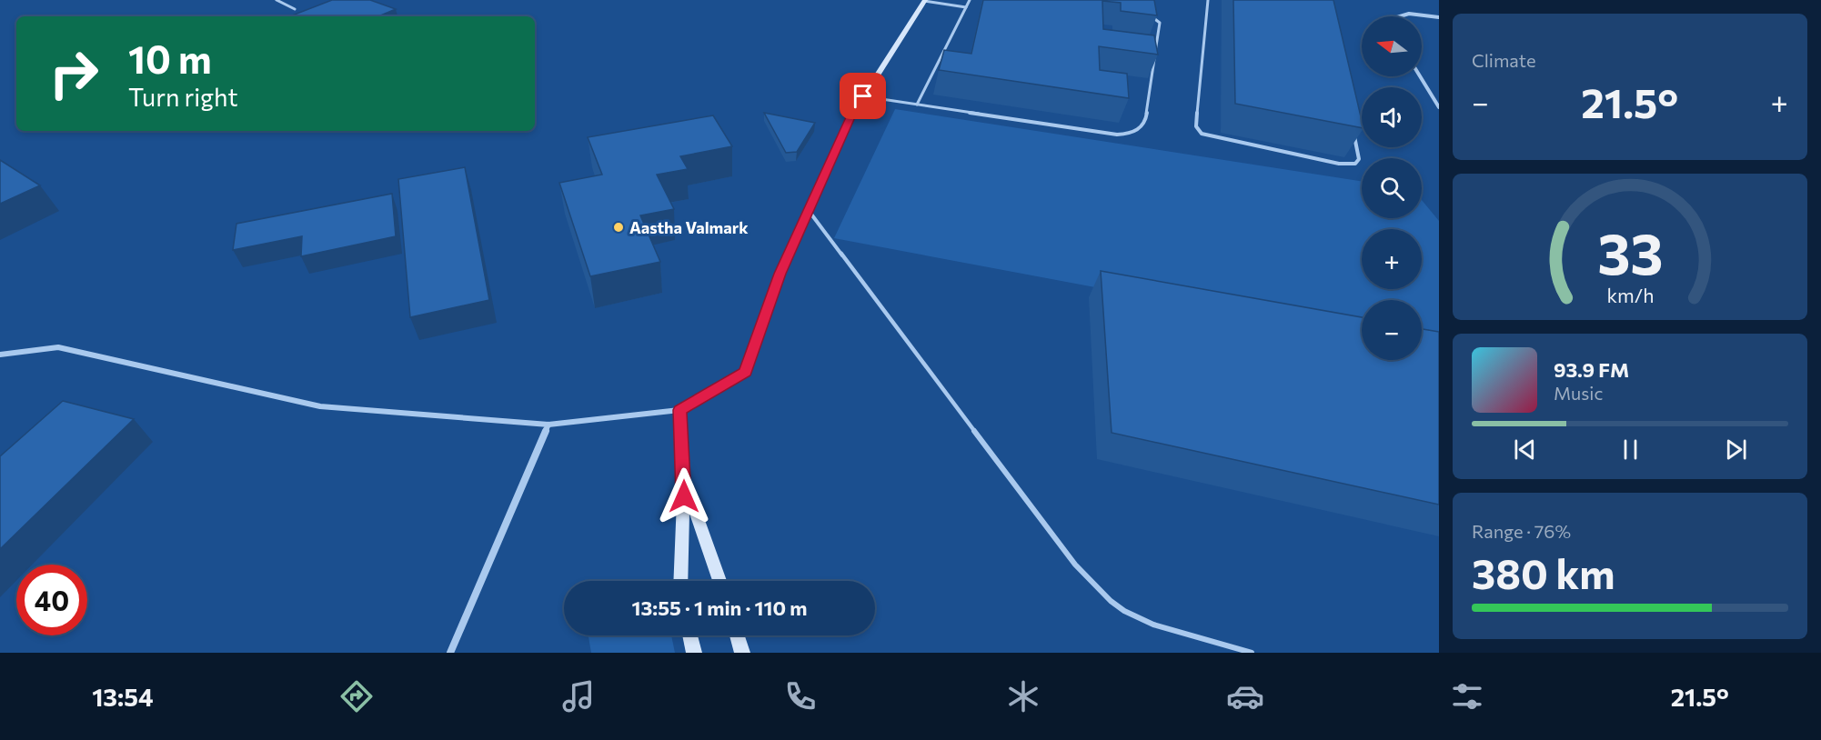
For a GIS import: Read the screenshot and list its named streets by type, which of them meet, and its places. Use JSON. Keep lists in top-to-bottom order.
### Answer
{
  "places": ["Aastha Valmark"],
  "north": "left",
  "page": {
    "tile": [
      "Climate",
      ["Range · 76%", "380 km"]
    ],
    "map_buttons": ["+", "−"],
    "turn": ["10 m", "Turn right"],
    "heat": ["−", "21.5°", "+"],
    "song": ["93.9 FM", "Music"],
    "limit": "40",
    "trip": "13:55 · 1 min · 110 m",
    "tabs": ["13:54", "21.5°"],
    "gauge": ["33", "km/h"]
  }
}
